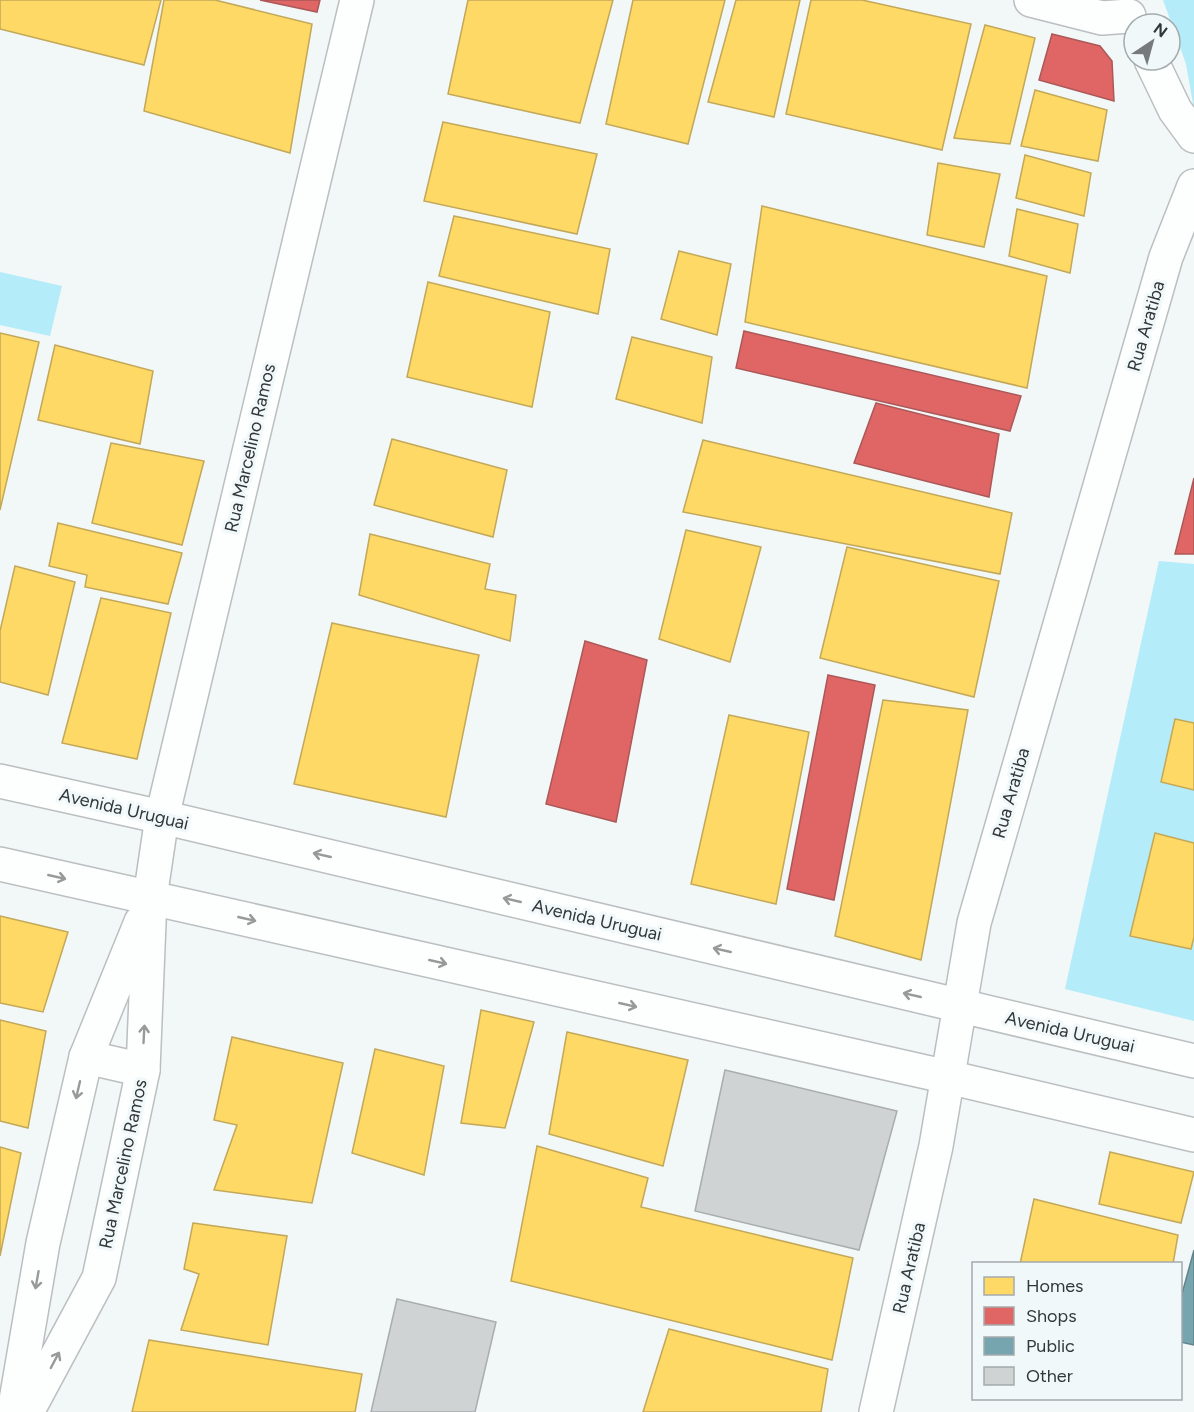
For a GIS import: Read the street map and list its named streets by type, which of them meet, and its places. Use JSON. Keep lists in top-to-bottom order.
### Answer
{
  "streets": {
    "street": ["Rua Aratiba", "Rua Marcelino Ramos", "Avenida Uruguai"]
  },
  "crossings": [
    ["Rua Aratiba", "Avenida Uruguai"],
    ["Rua Marcelino Ramos", "Avenida Uruguai"]
  ],
  "legend": [
    "Homes",
    "Shops",
    "Public",
    "Other"
  ],
  "north": "top right"
}
